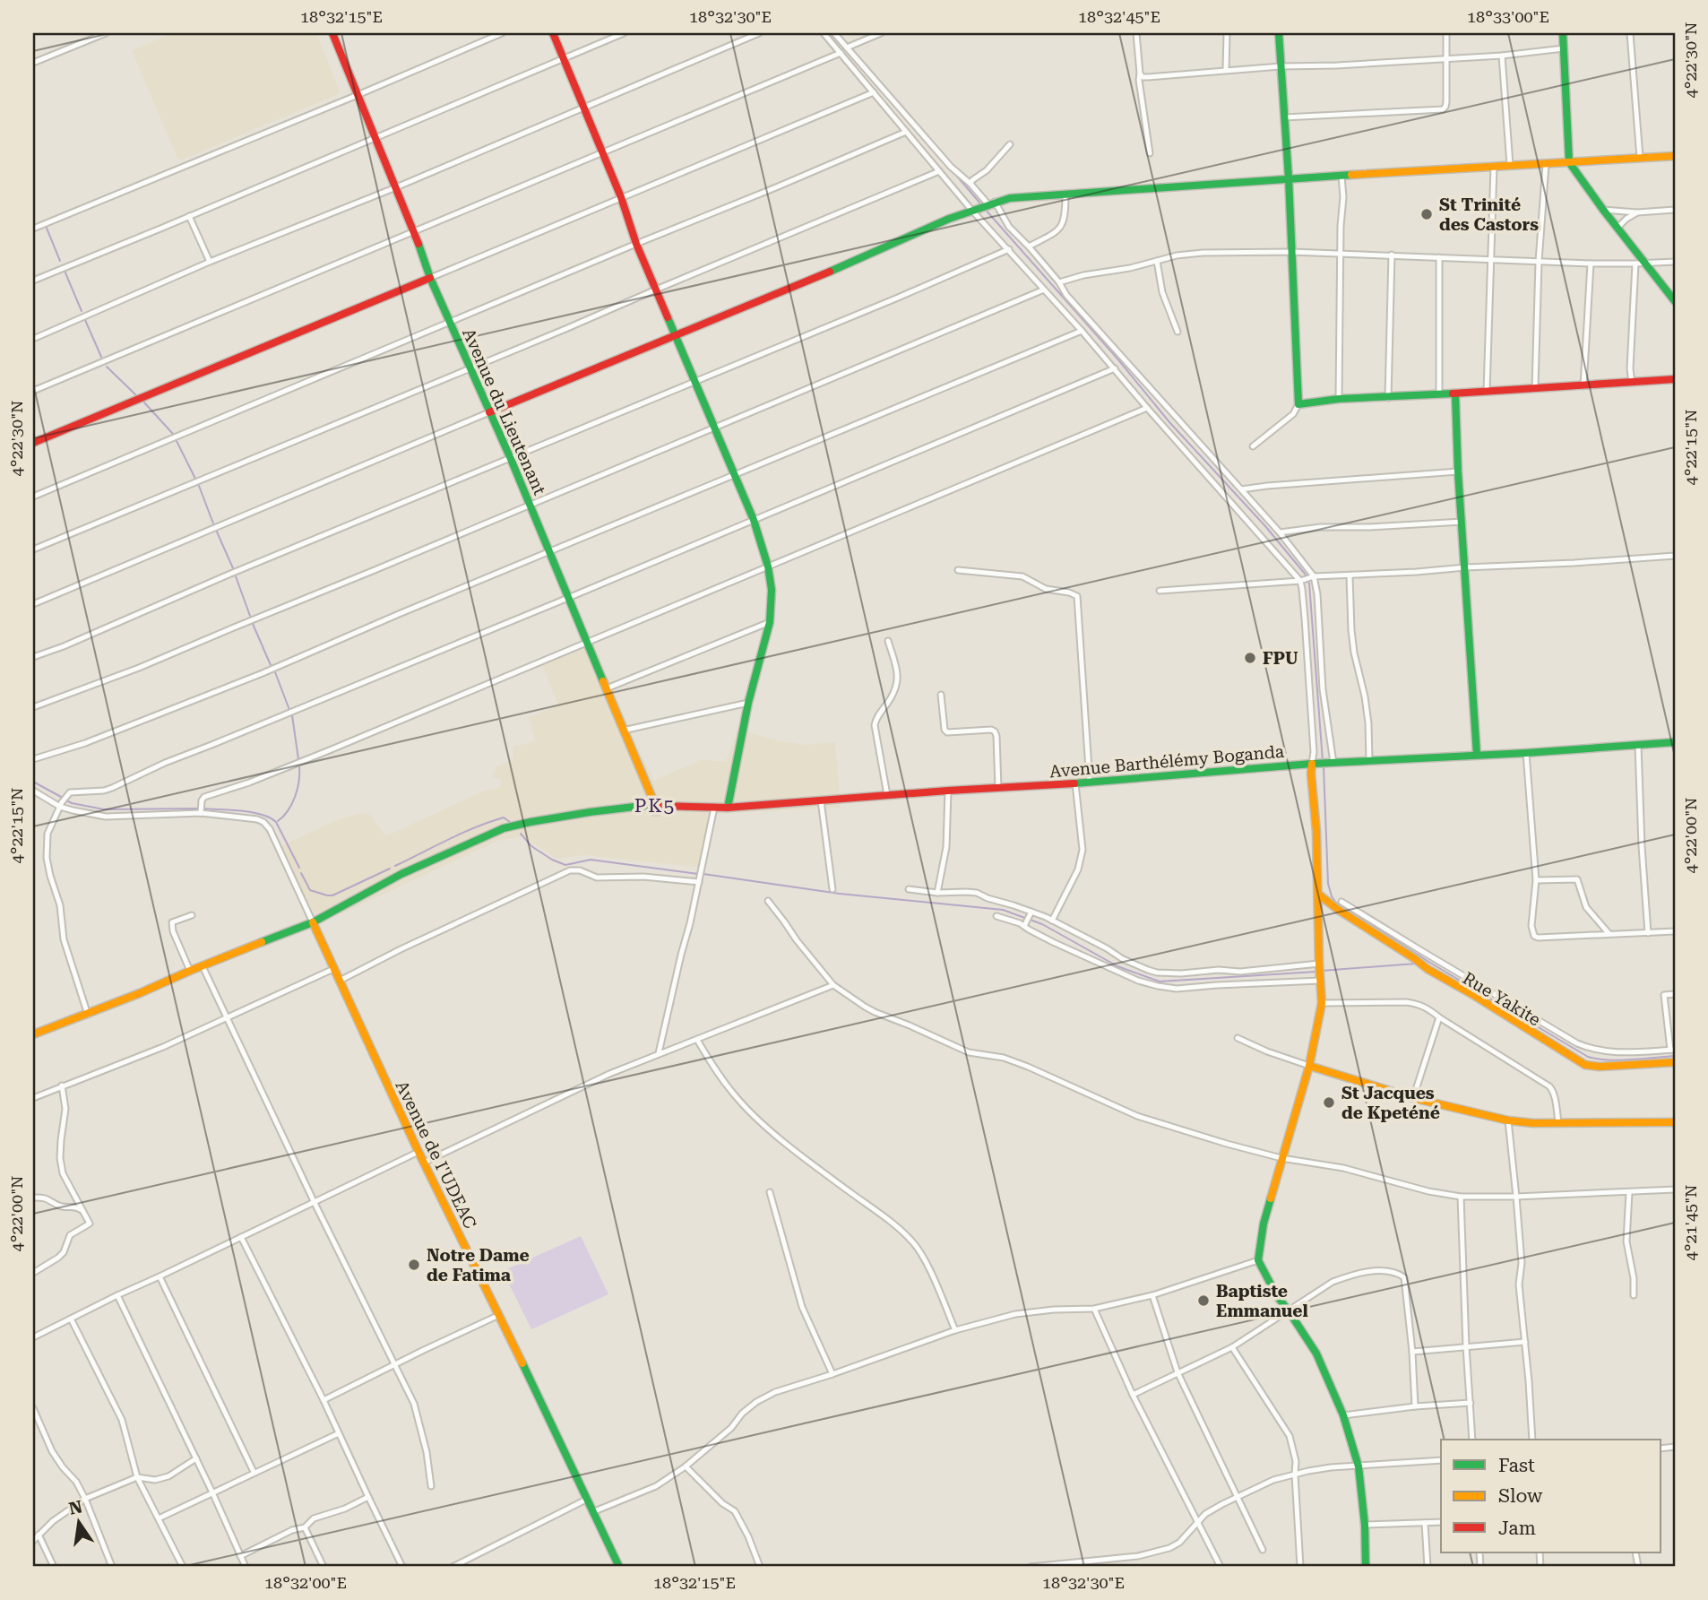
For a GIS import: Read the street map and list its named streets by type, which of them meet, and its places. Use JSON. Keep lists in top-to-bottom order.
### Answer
{
  "streets": {
    "street": [
      "Avenue du Lieutenant",
      "Avenue Barthélémy Boganda",
      "Rue Yakite",
      "Avenue de I'UDEAC"
    ]
  },
  "crossings": [
    ["Avenue du Lieutenant", "Avenue Barthélémy Boganda"]
  ],
  "districts": ["PK5"],
  "places": [
    "St Trinité des Castors",
    "FPU",
    "St Jacques de Kpeténé",
    "Notre Dame de Fatima",
    "Baptiste Emmanuel"
  ],
  "legend": ["Fast", "Slow", "Jam"],
  "north": "top",
  "coordinates": [
    "18°32'15\"E",
    "18°32'30\"E",
    "18°32'45\"E",
    "18°33'00\"E",
    "4°22'30\"N",
    "4°22'15\"N",
    "4°22'00\"N",
    "4°21'45\"N",
    "18°32'00\"E"
  ]
}
